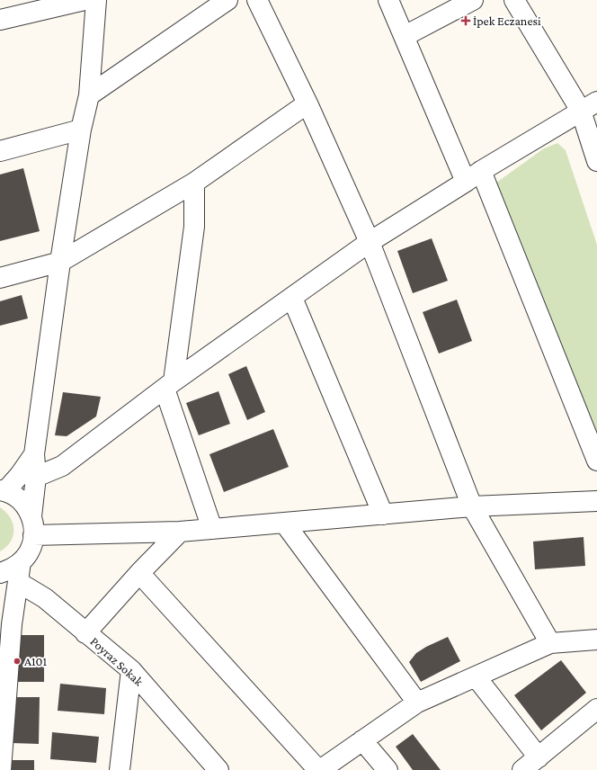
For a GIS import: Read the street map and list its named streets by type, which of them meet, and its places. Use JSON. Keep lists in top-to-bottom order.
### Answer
{
  "streets": {
    "street": ["Poyraz Sokak"]
  },
  "places": {
    "health": ["İpek Eczanesi"],
    "other": ["A101"]
  }
}
